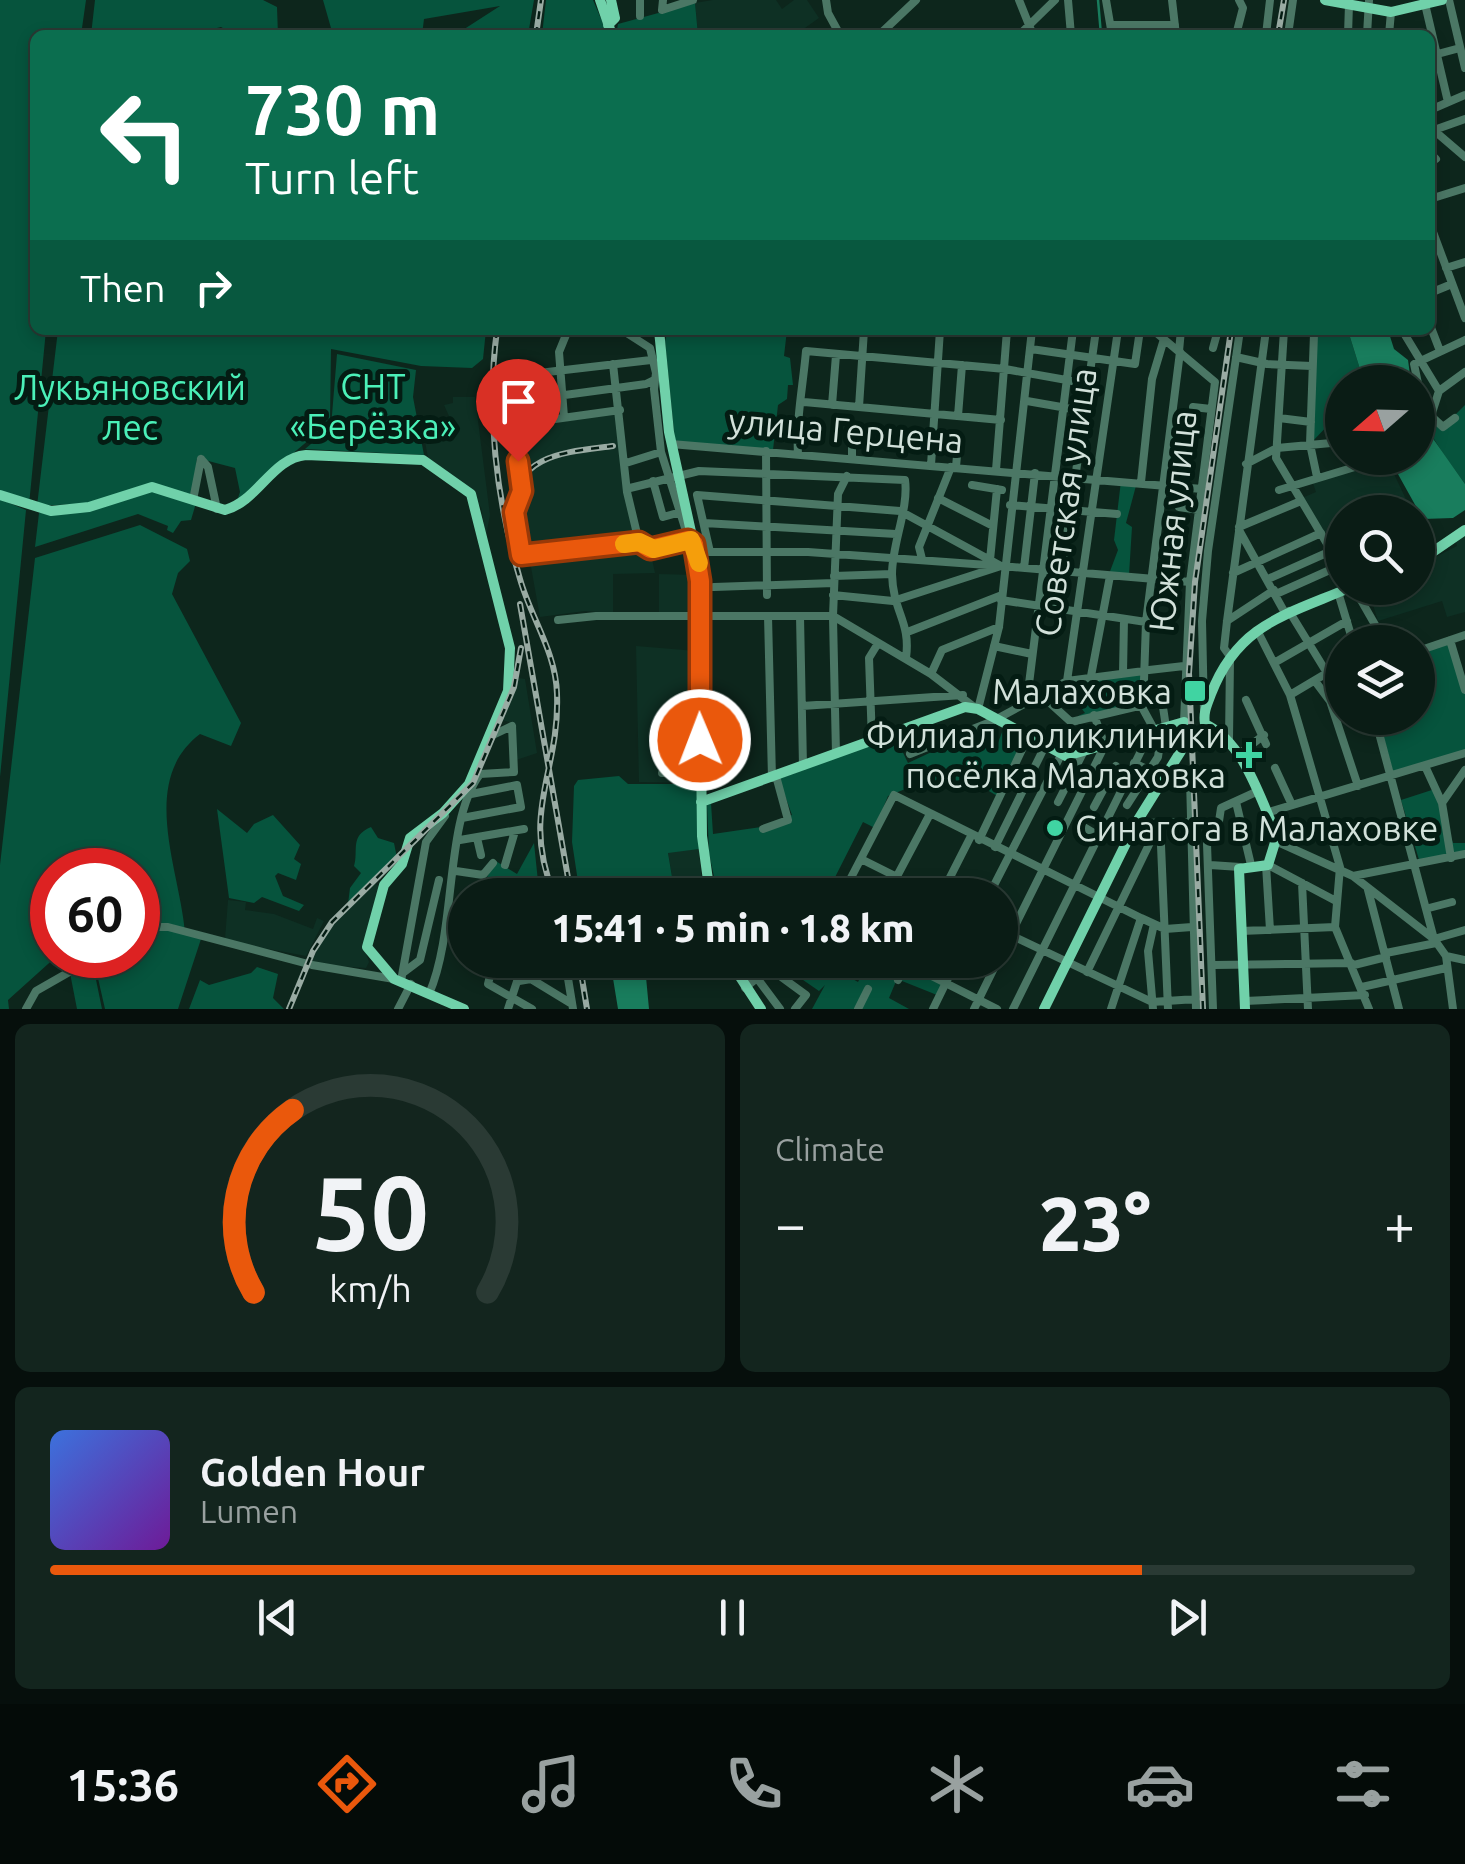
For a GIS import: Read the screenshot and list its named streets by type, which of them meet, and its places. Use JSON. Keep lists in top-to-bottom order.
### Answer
{
  "streets": {
    "street": ["улица Герцена", "Советская улица", "Южная улица"]
  },
  "crossings": [
    ["улица Герцена", "Советская улица"],
    ["улица Герцена", "Южная улица"]
  ],
  "parks": ["СНТ «Берёзка»", "Лукьяновский лес"],
  "places": {
    "transit": ["Малаховка"],
    "health": ["Филиал поликлиники посёлка Малаховка"],
    "other": ["Синагога в Малаховке"]
  },
  "north": "left",
  "page": {
    "turn": ["730 m", "Turn left"],
    "then": "Then",
    "limit": "60",
    "trip": "15:41 · 5 min · 1.8 km",
    "tile": "Climate",
    "heat": ["−", "23°", "+"],
    "song": ["Golden Hour", "Lumen"],
    "tabs": "15:36",
    "gauge": ["50", "km/h"]
  }
}
